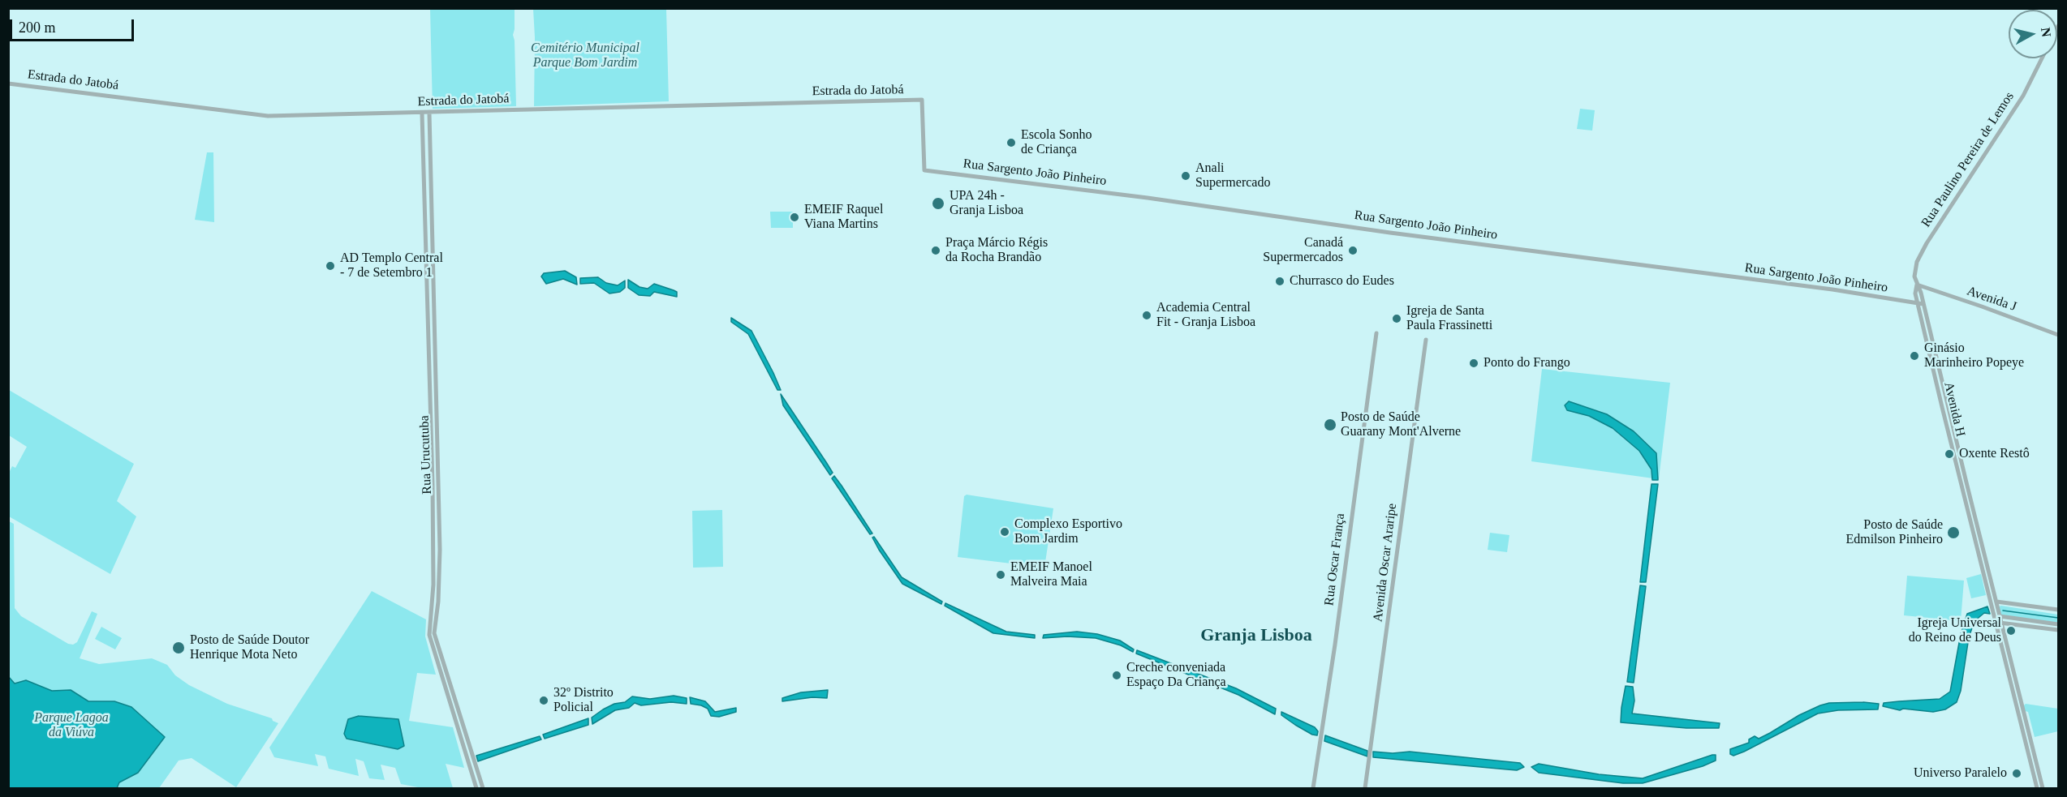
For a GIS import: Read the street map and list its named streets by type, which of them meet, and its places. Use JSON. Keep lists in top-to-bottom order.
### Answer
{
  "streets": {
    "street": [
      "Estrada do Jatobá",
      "Rua Paulino Pereira de Lemos",
      "Rua Sargento João Pinheiro",
      "Avenida J",
      "Avenida H",
      "Rua Urucutuba",
      "Rua Oscar França",
      "Avenida Oscar Araripe"
    ]
  },
  "crossings": [
    ["Estrada do Jatobá", "Rua Sargento João Pinheiro"],
    ["Estrada do Jatobá", "Rua Urucutuba"],
    ["Rua Paulino Pereira de Lemos", "Avenida J"],
    ["Rua Paulino Pereira de Lemos", "Avenida H"],
    ["Rua Sargento João Pinheiro", "Avenida H"],
    ["Avenida J", "Avenida H"]
  ],
  "districts": ["Granja Lisboa"],
  "parks": ["Cemitério Municipal Parque Bom Jardim", "Parque Lagoa da Viúva"],
  "places": [
    "Escola Sonho de Criança",
    "Anali Supermercado",
    "UPA 24h - Granja Lisboa",
    "EMEIF Raquel Viana Martins",
    "Praça Márcio Régis da Rocha Brandão",
    "Canadá Supermercados",
    "AD Templo Central - 7 de Setembro 1",
    "Churrasco do Eudes",
    "Academia Central Fit - Granja Lisboa",
    "Igreja de Santa Paula Frassinetti",
    "Ginásio Marinheiro Popeye",
    "Ponto do Frango",
    "Posto de Saúde Guarany Mont'Alverne",
    "Oxente Restô",
    "Complexo Esportivo Bom Jardim",
    "Posto de Saúde Edmilson Pinheiro",
    "EMEIF Manoel Malveira Maia",
    "Igreja Universal do Reino de Deus",
    "Posto de Saúde Doutor Henrique Mota Neto",
    "Creche conveniada Espaço Da Criança",
    "32º Distrito Policial",
    "Universo Paralelo"
  ],
  "scale_bar": "200 m",
  "north": "right"
}
